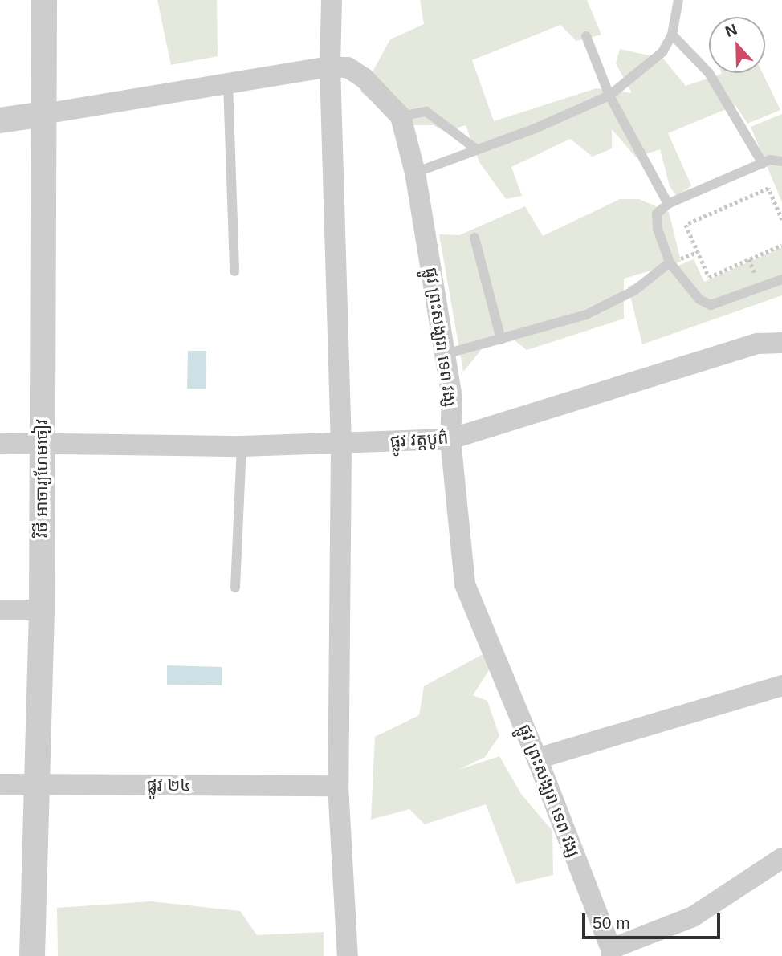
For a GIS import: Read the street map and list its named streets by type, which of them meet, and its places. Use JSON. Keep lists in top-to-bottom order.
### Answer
{
  "streets": {
    "street": [
      "ផ្លូវ ព្រះសង្ឃរា ទេព វង្ស",
      "ផ្លូវ វត្តបូព៌",
      "វិថី អាចារ្យហែមចៀវ",
      "ផ្លូវ ២៤"
    ]
  },
  "crossings": [
    ["ផ្លូវ ព្រះសង្ឃរា ទេព វង្ស", "ផ្លូវ វត្តបូព៌"],
    ["ផ្លូវ ព្រះសង្ឃរា ទេព វង្ស", "វិថី អាចារ្យហែមចៀវ"],
    ["ផ្លូវ វត្តបូព៌", "វិថី អាចារ្យហែមចៀវ"],
    ["វិថី អាចារ្យហែមចៀវ", "ផ្លូវ ២៤"]
  ],
  "scale_bar": "50 m",
  "north": "top"
}
